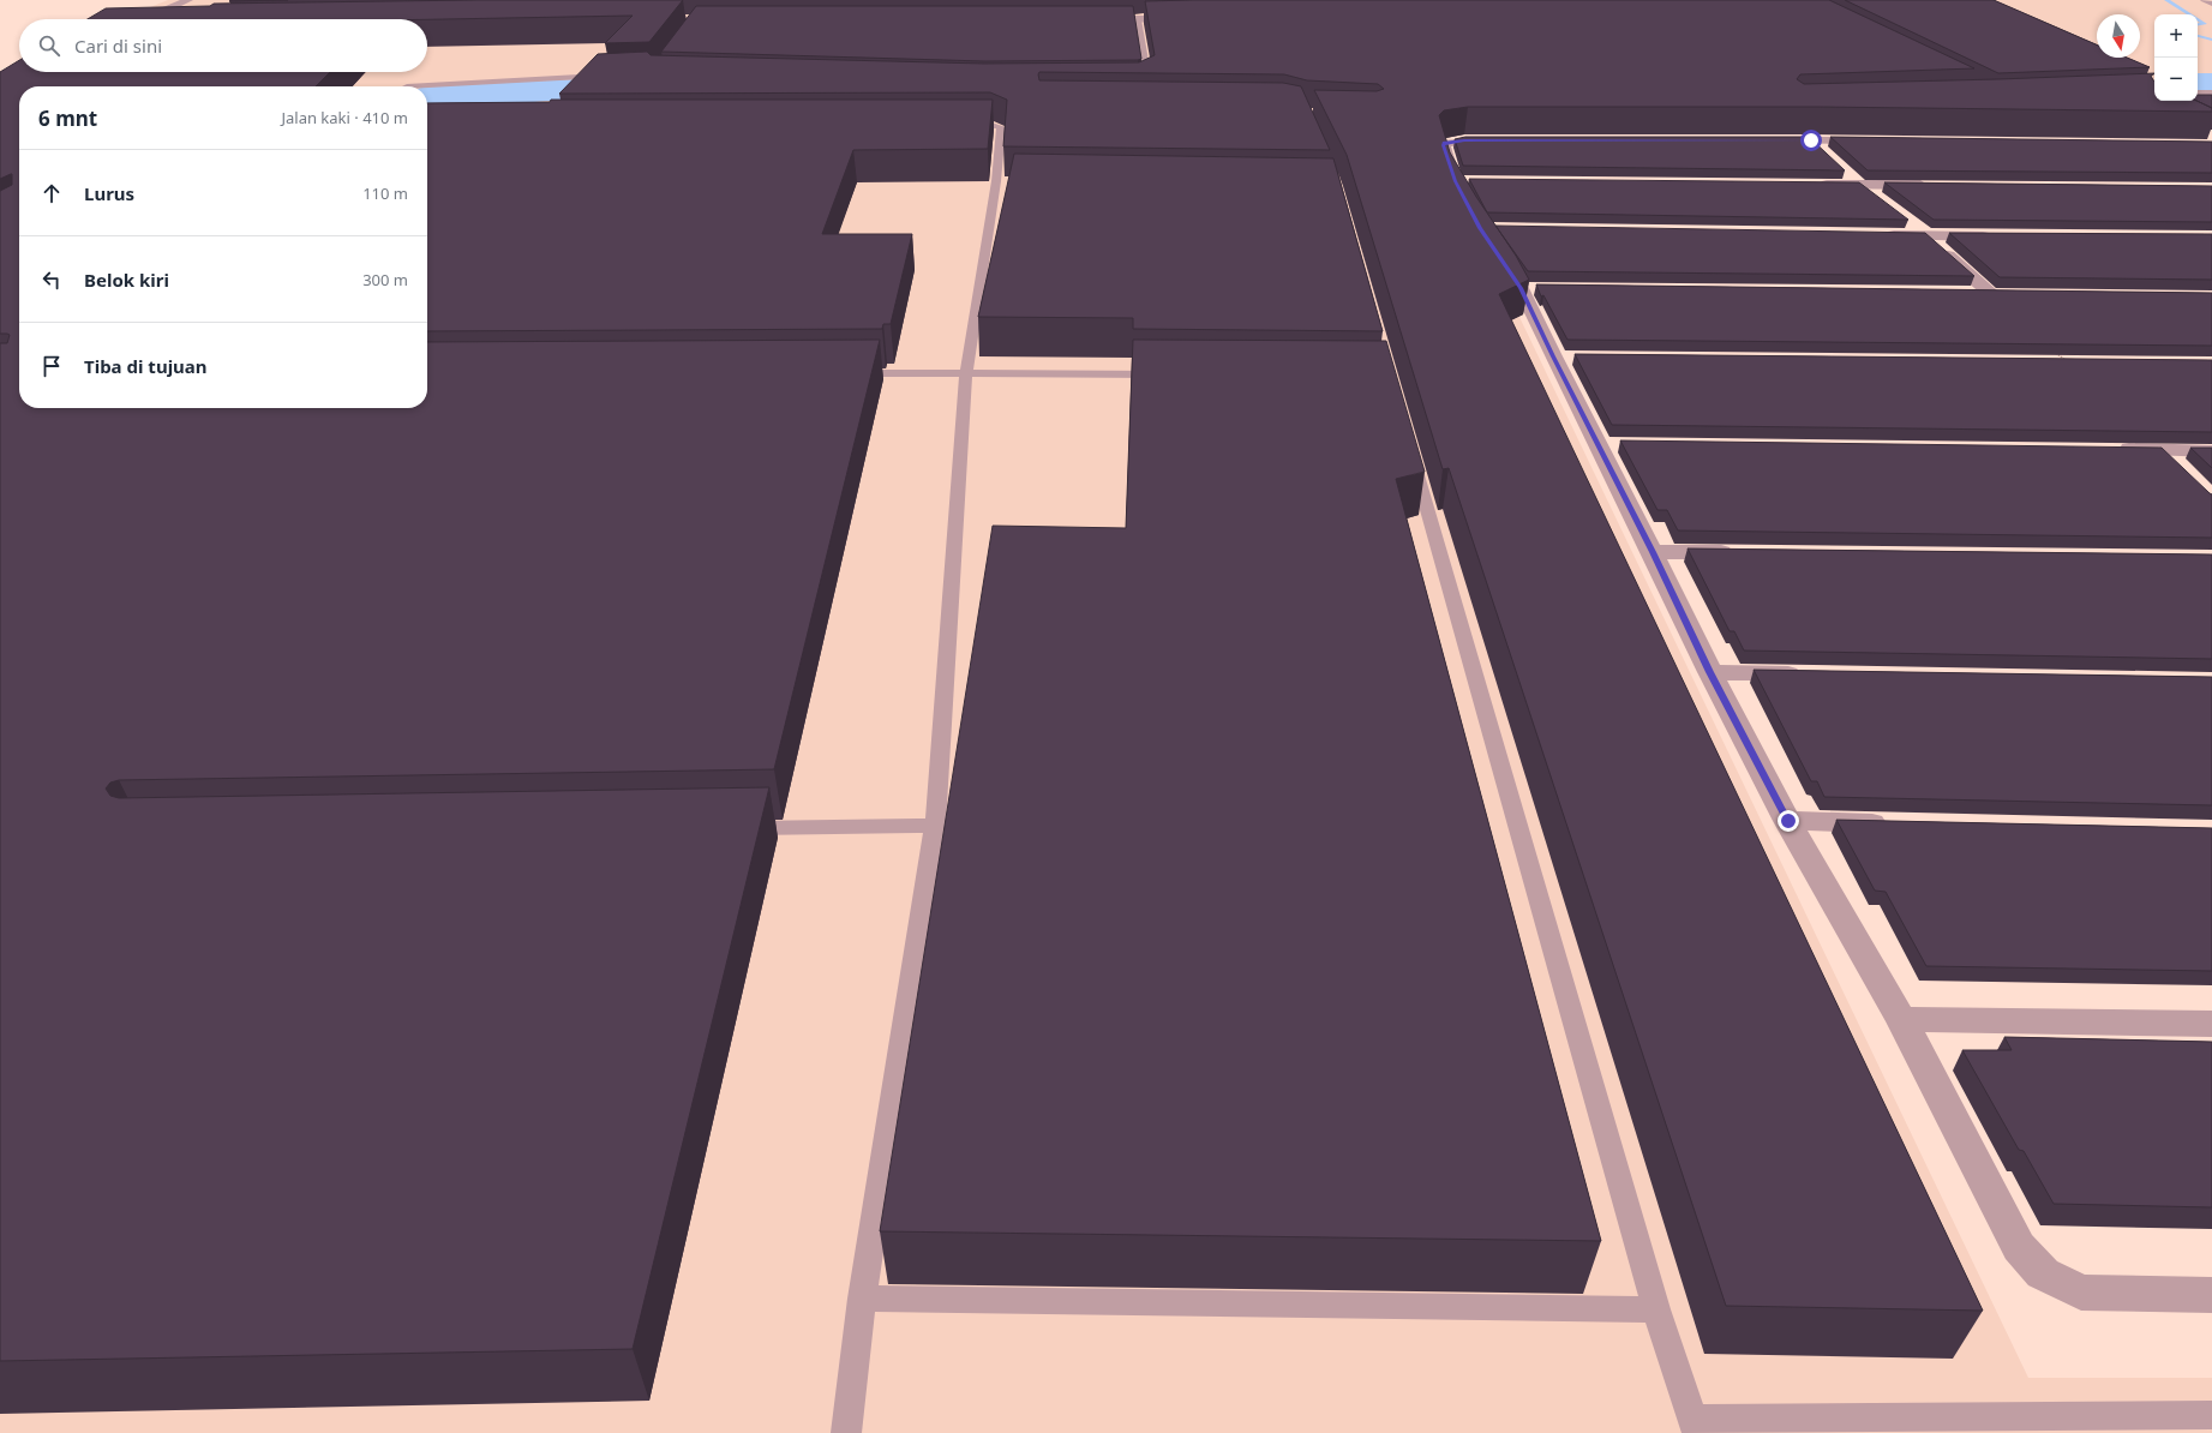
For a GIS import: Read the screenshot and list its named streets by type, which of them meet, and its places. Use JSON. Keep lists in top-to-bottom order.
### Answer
{
  "north": "bottom",
  "page": {
    "map_buttons": ["+", "−"],
    "search": "Cari di sini",
    "heading": ["6 mnt", "Jalan kaki · 410 m"],
    "list": [
      ["Lurus", "110 m"],
      ["Belok kiri", "300 m"],
      "Tiba di tujuan"
    ]
  }
}
